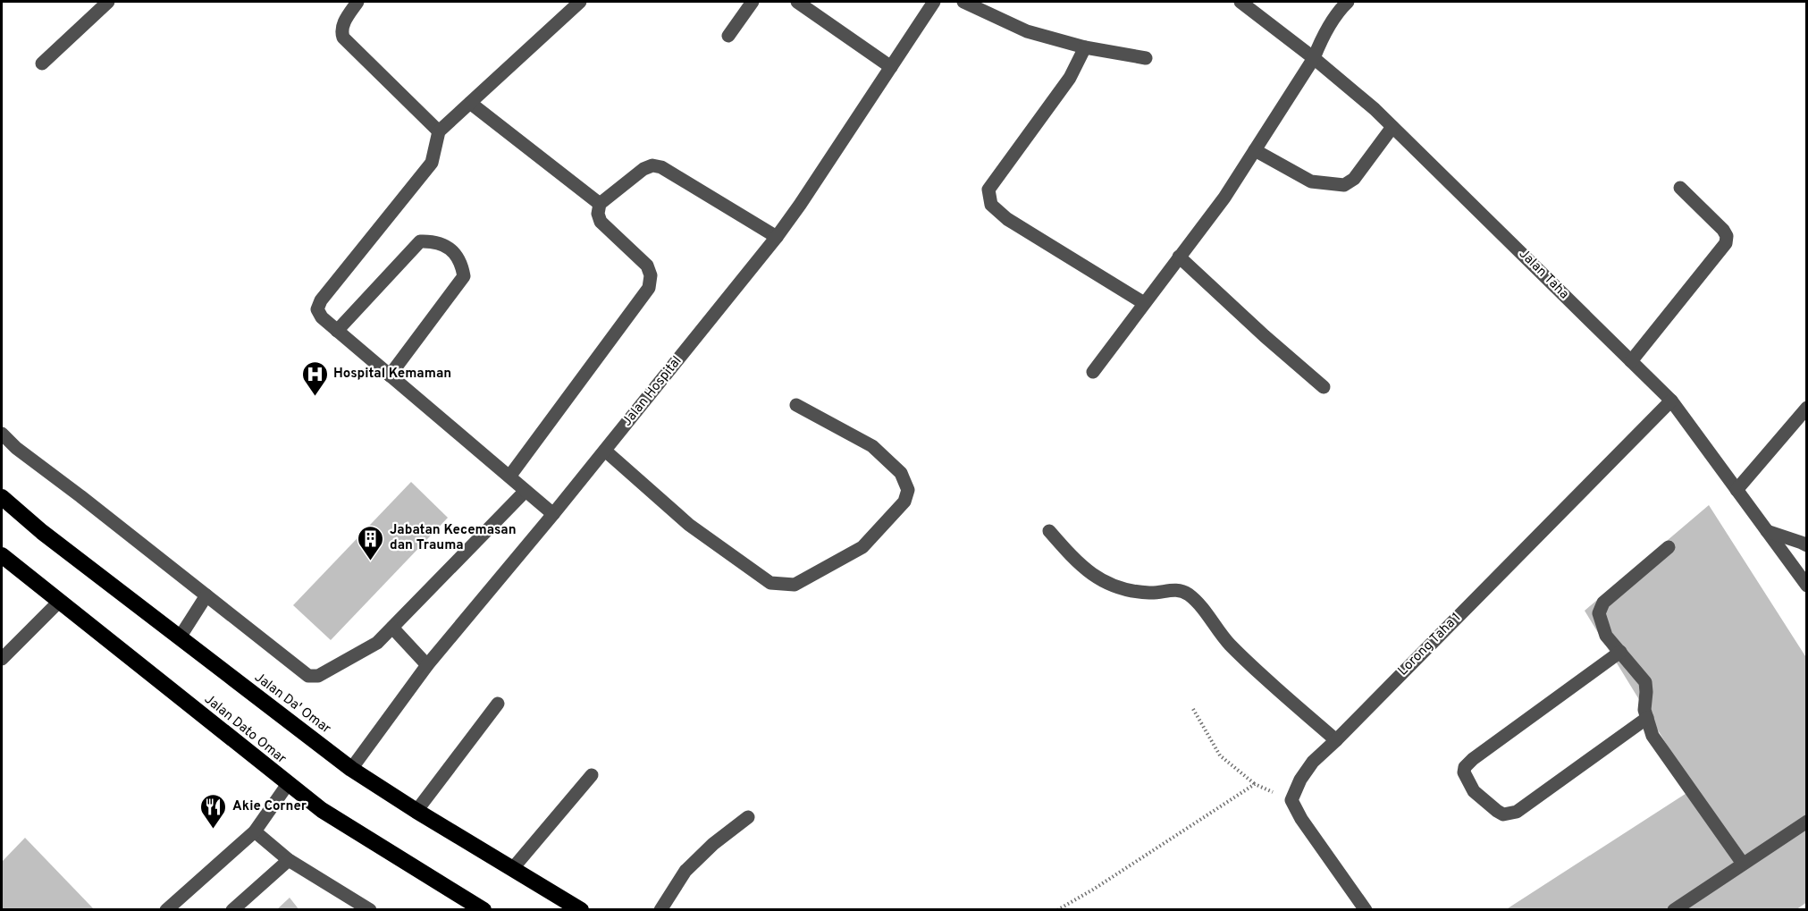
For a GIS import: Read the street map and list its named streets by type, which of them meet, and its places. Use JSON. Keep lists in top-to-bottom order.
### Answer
{
  "streets": {
    "highway": ["Jalan Da' Omar", "Jalan Dato Omar"],
    "street": ["Jalan Taha", "Jalan Hospital", "Lorong Taha 1"]
  },
  "crossings": [
    ["Jalan Taha", "Lorong Taha 1"],
    ["Jalan Hospital", "Jalan Da' Omar"]
  ],
  "places": {
    "hospital": ["Hospital Kemaman"],
    "building": ["Jabatan Kecemasan dan Trauma"],
    "restaurant": ["Akie Corner"]
  }
}
